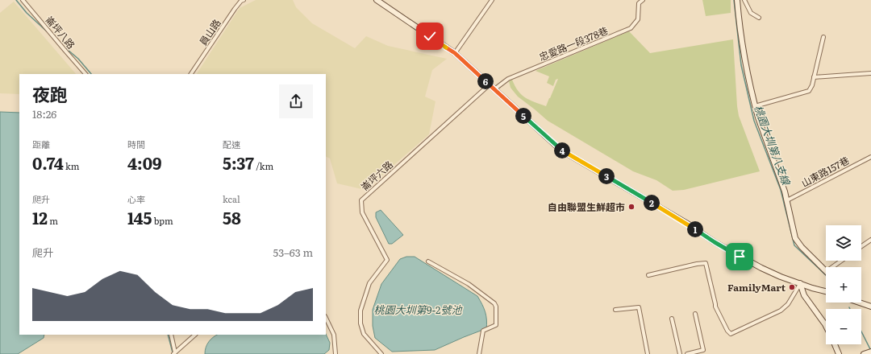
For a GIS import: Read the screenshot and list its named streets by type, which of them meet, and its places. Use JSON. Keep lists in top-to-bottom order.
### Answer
{
  "streets": {
    "street": [
      "崙坪八路",
      "員山路",
      "忠愛路一段378巷",
      "山東路157巷",
      "崙坪六路"
    ]
  },
  "water": ["桃園大圳第八支線", "桃園大圳第9-2號池"],
  "places": ["自由聯盟生鮮超市", "FamilyMart"],
  "page": {
    "pins": [
      "6",
      "5",
      "4",
      "3",
      "2",
      "1"
    ],
    "heading": ["夜跑", "18:26"],
    "stats": [
      ["距離", "0.74 km"],
      ["時間", "4:09"],
      ["配速", "5:37 /km"],
      ["爬升", "12 m"],
      ["心率", "145 bpm"],
      ["kcal", "58"]
    ],
    "map_buttons": ["+", "−"],
    "chart": ["爬升", "53–63 m"]
  }
}
